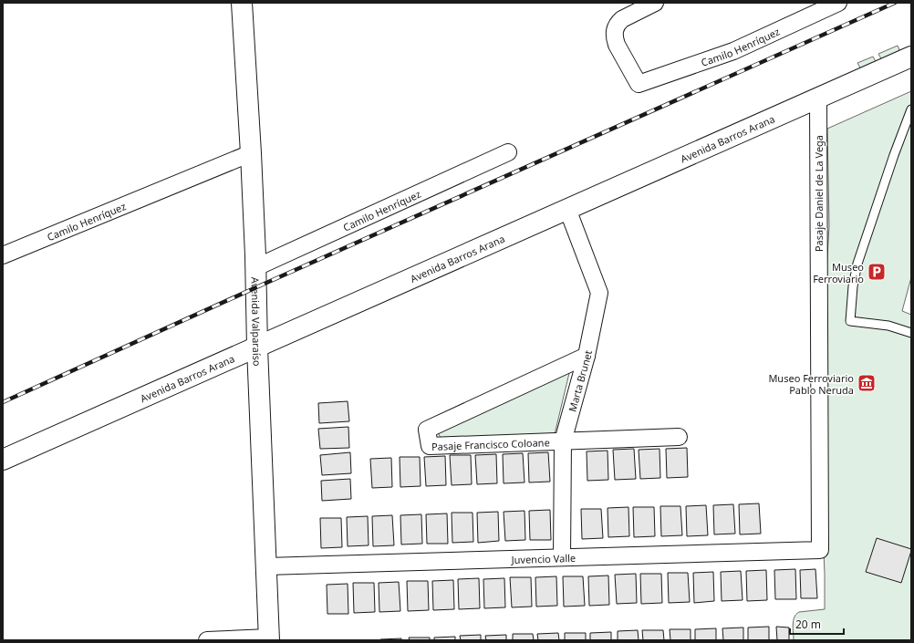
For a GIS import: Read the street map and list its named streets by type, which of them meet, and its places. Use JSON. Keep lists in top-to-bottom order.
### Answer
{
  "streets": {
    "main road": ["Avenida Barros Arana", "Avenida Valparaíso"],
    "street": [
      "Camilo Henríquez",
      "Pasaje Daniel de La Vega",
      "Marta Brunet",
      "Pasaje Francisco Coloane",
      "Juvencio Valle"
    ]
  },
  "crossings": [
    ["Camilo Henríquez", "Avenida Valparaíso"],
    ["Avenida Barros Arana", "Pasaje Daniel de La Vega"],
    ["Avenida Barros Arana", "Avenida Valparaíso"],
    ["Avenida Barros Arana", "Marta Brunet"],
    ["Pasaje Daniel de La Vega", "Juvencio Valle"],
    ["Avenida Valparaíso", "Juvencio Valle"],
    ["Marta Brunet", "Pasaje Francisco Coloane"],
    ["Marta Brunet", "Juvencio Valle"]
  ],
  "places": {
    "parking": ["Museo Ferroviario"],
    "museum": ["Museo Ferroviario Pablo Neruda"]
  },
  "scale_bar": "20 m"
}
